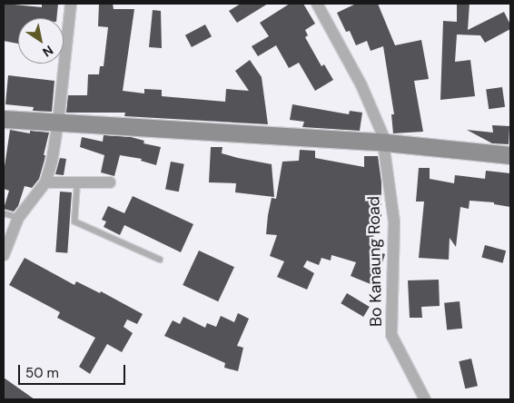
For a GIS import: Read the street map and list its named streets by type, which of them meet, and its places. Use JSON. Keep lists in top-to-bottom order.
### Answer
{
  "streets": {
    "street": ["Bo Kanaung Road"]
  },
  "scale_bar": "50 m",
  "north": "bottom right"
}
